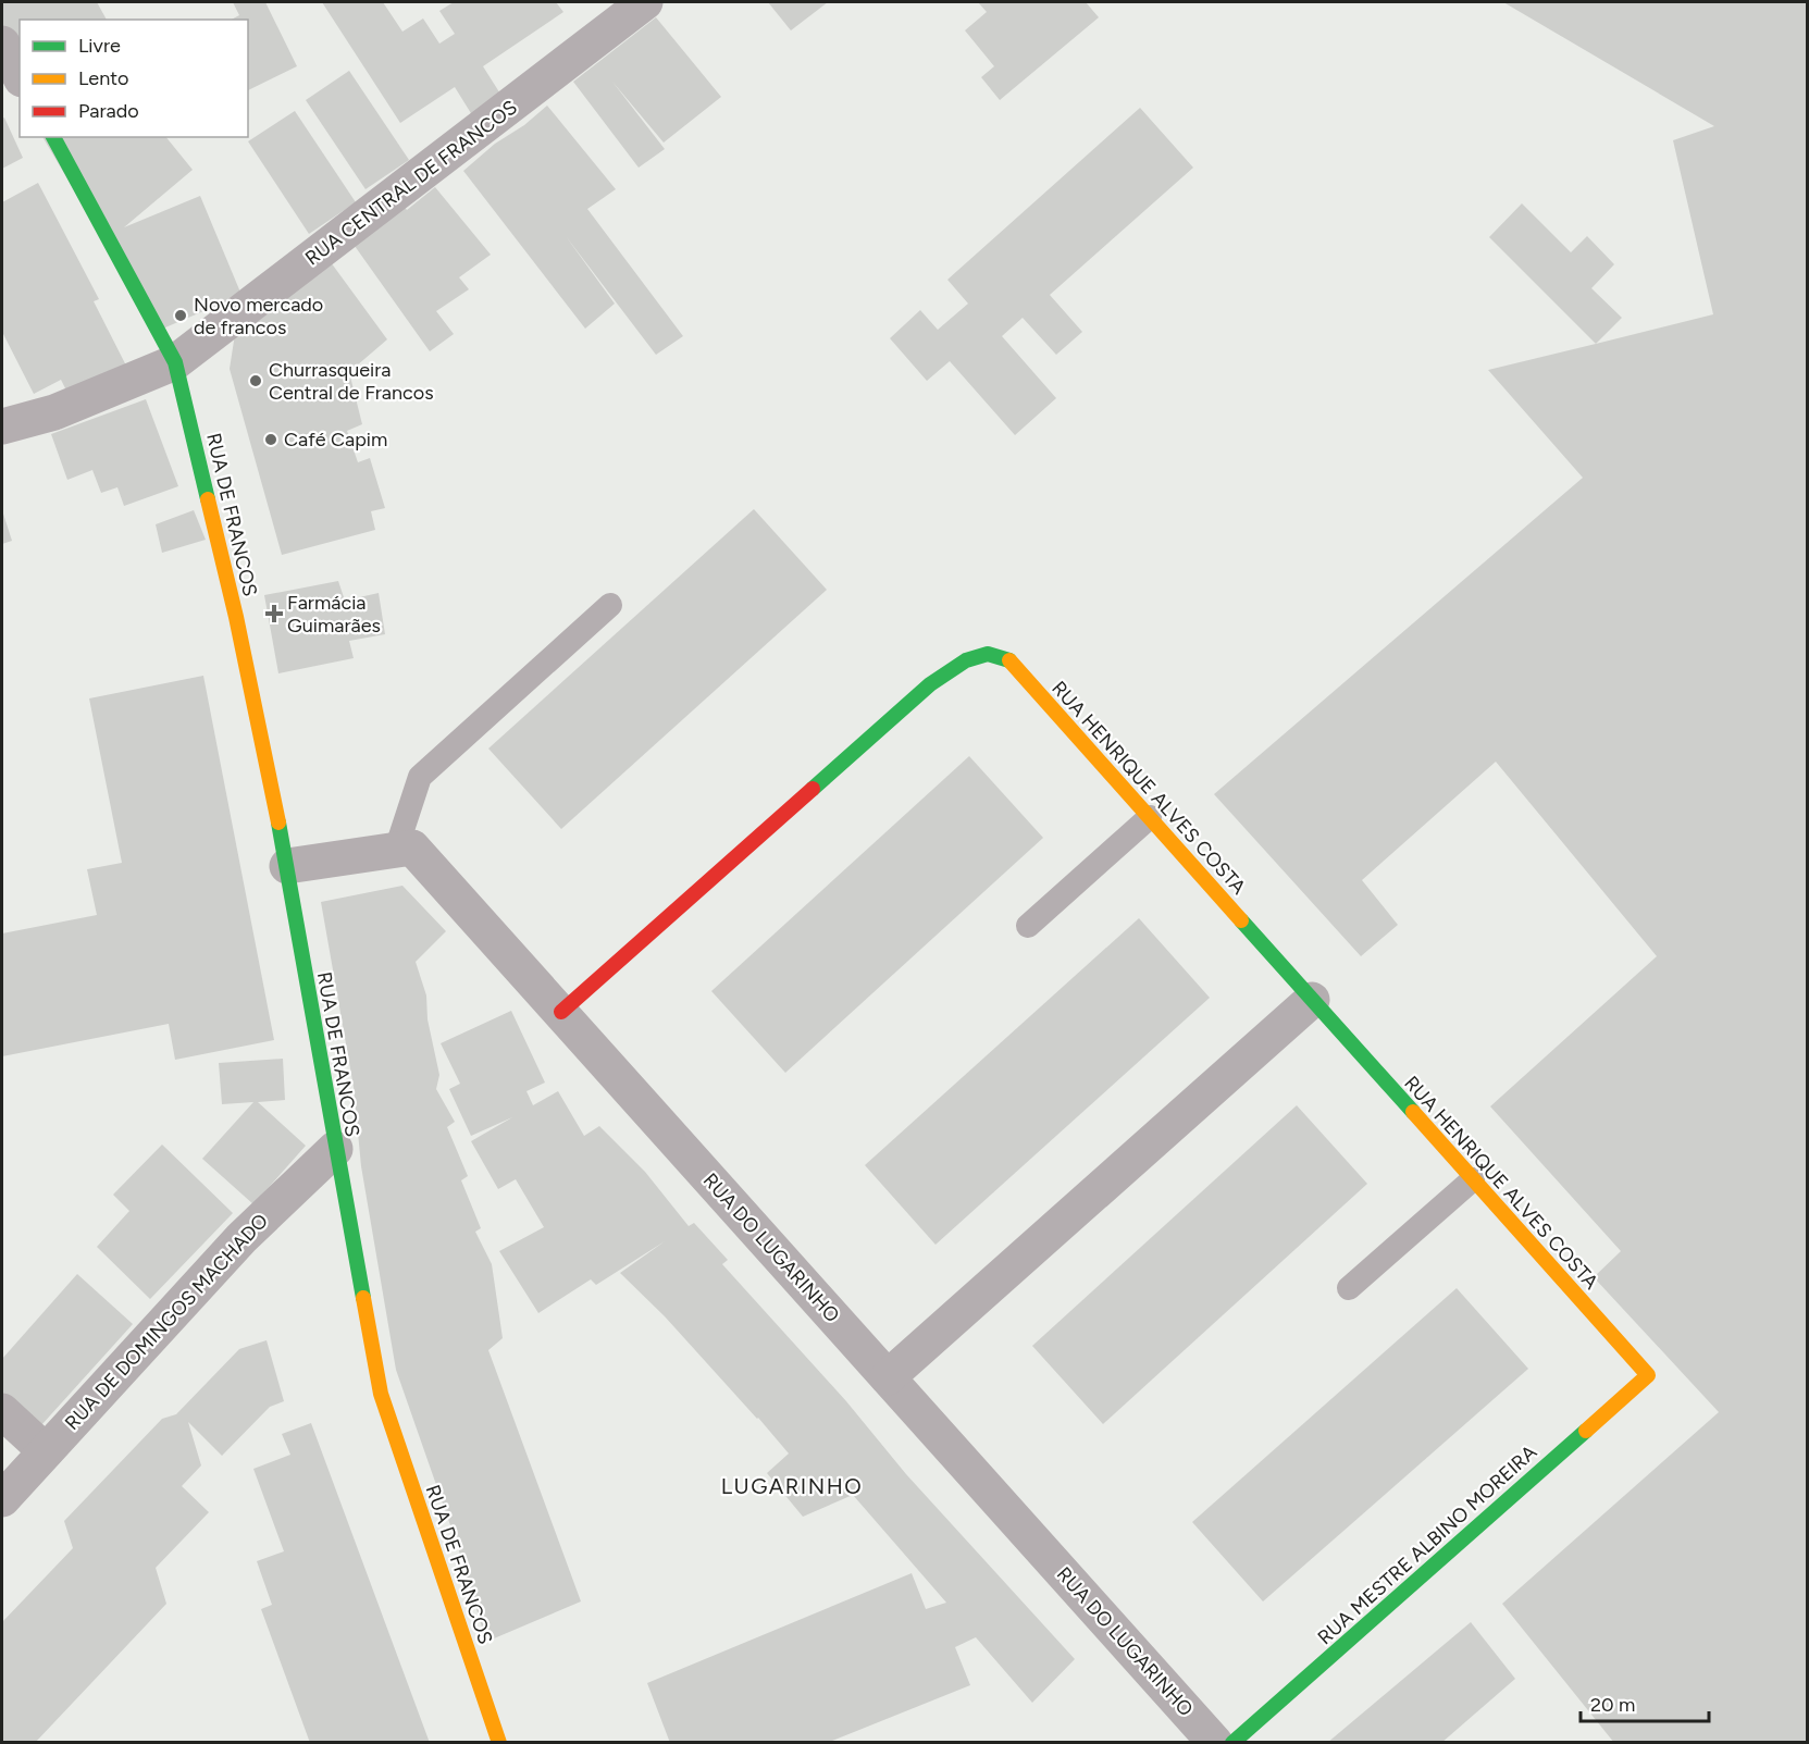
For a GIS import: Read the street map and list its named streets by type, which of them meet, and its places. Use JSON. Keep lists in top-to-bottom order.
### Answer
{
  "streets": {
    "street": [
      "RUA CENTRAL DE FRANCOS",
      "RUA DE FRANCOS",
      "RUA HENRIQUE ALVES COSTA",
      "RUA DO LUGARINHO",
      "RUA DE DOMINGOS MACHADO",
      "RUA MESTRE ALBINO MOREIRA"
    ]
  },
  "crossings": [
    ["RUA CENTRAL DE FRANCOS", "RUA DE FRANCOS"],
    ["RUA DE FRANCOS", "RUA DO LUGARINHO"],
    ["RUA DE FRANCOS", "RUA DE DOMINGOS MACHADO"],
    ["RUA HENRIQUE ALVES COSTA", "RUA DO LUGARINHO"],
    ["RUA HENRIQUE ALVES COSTA", "RUA MESTRE ALBINO MOREIRA"]
  ],
  "districts": ["LUGARINHO"],
  "places": {
    "other": ["Novo mercado de francos", "Churrasqueira Central de Francos", "Café Capim"],
    "health": ["Farmácia Guimarães"]
  },
  "legend": ["Livre", "Lento", "Parado"],
  "scale_bar": "20 m"
}
